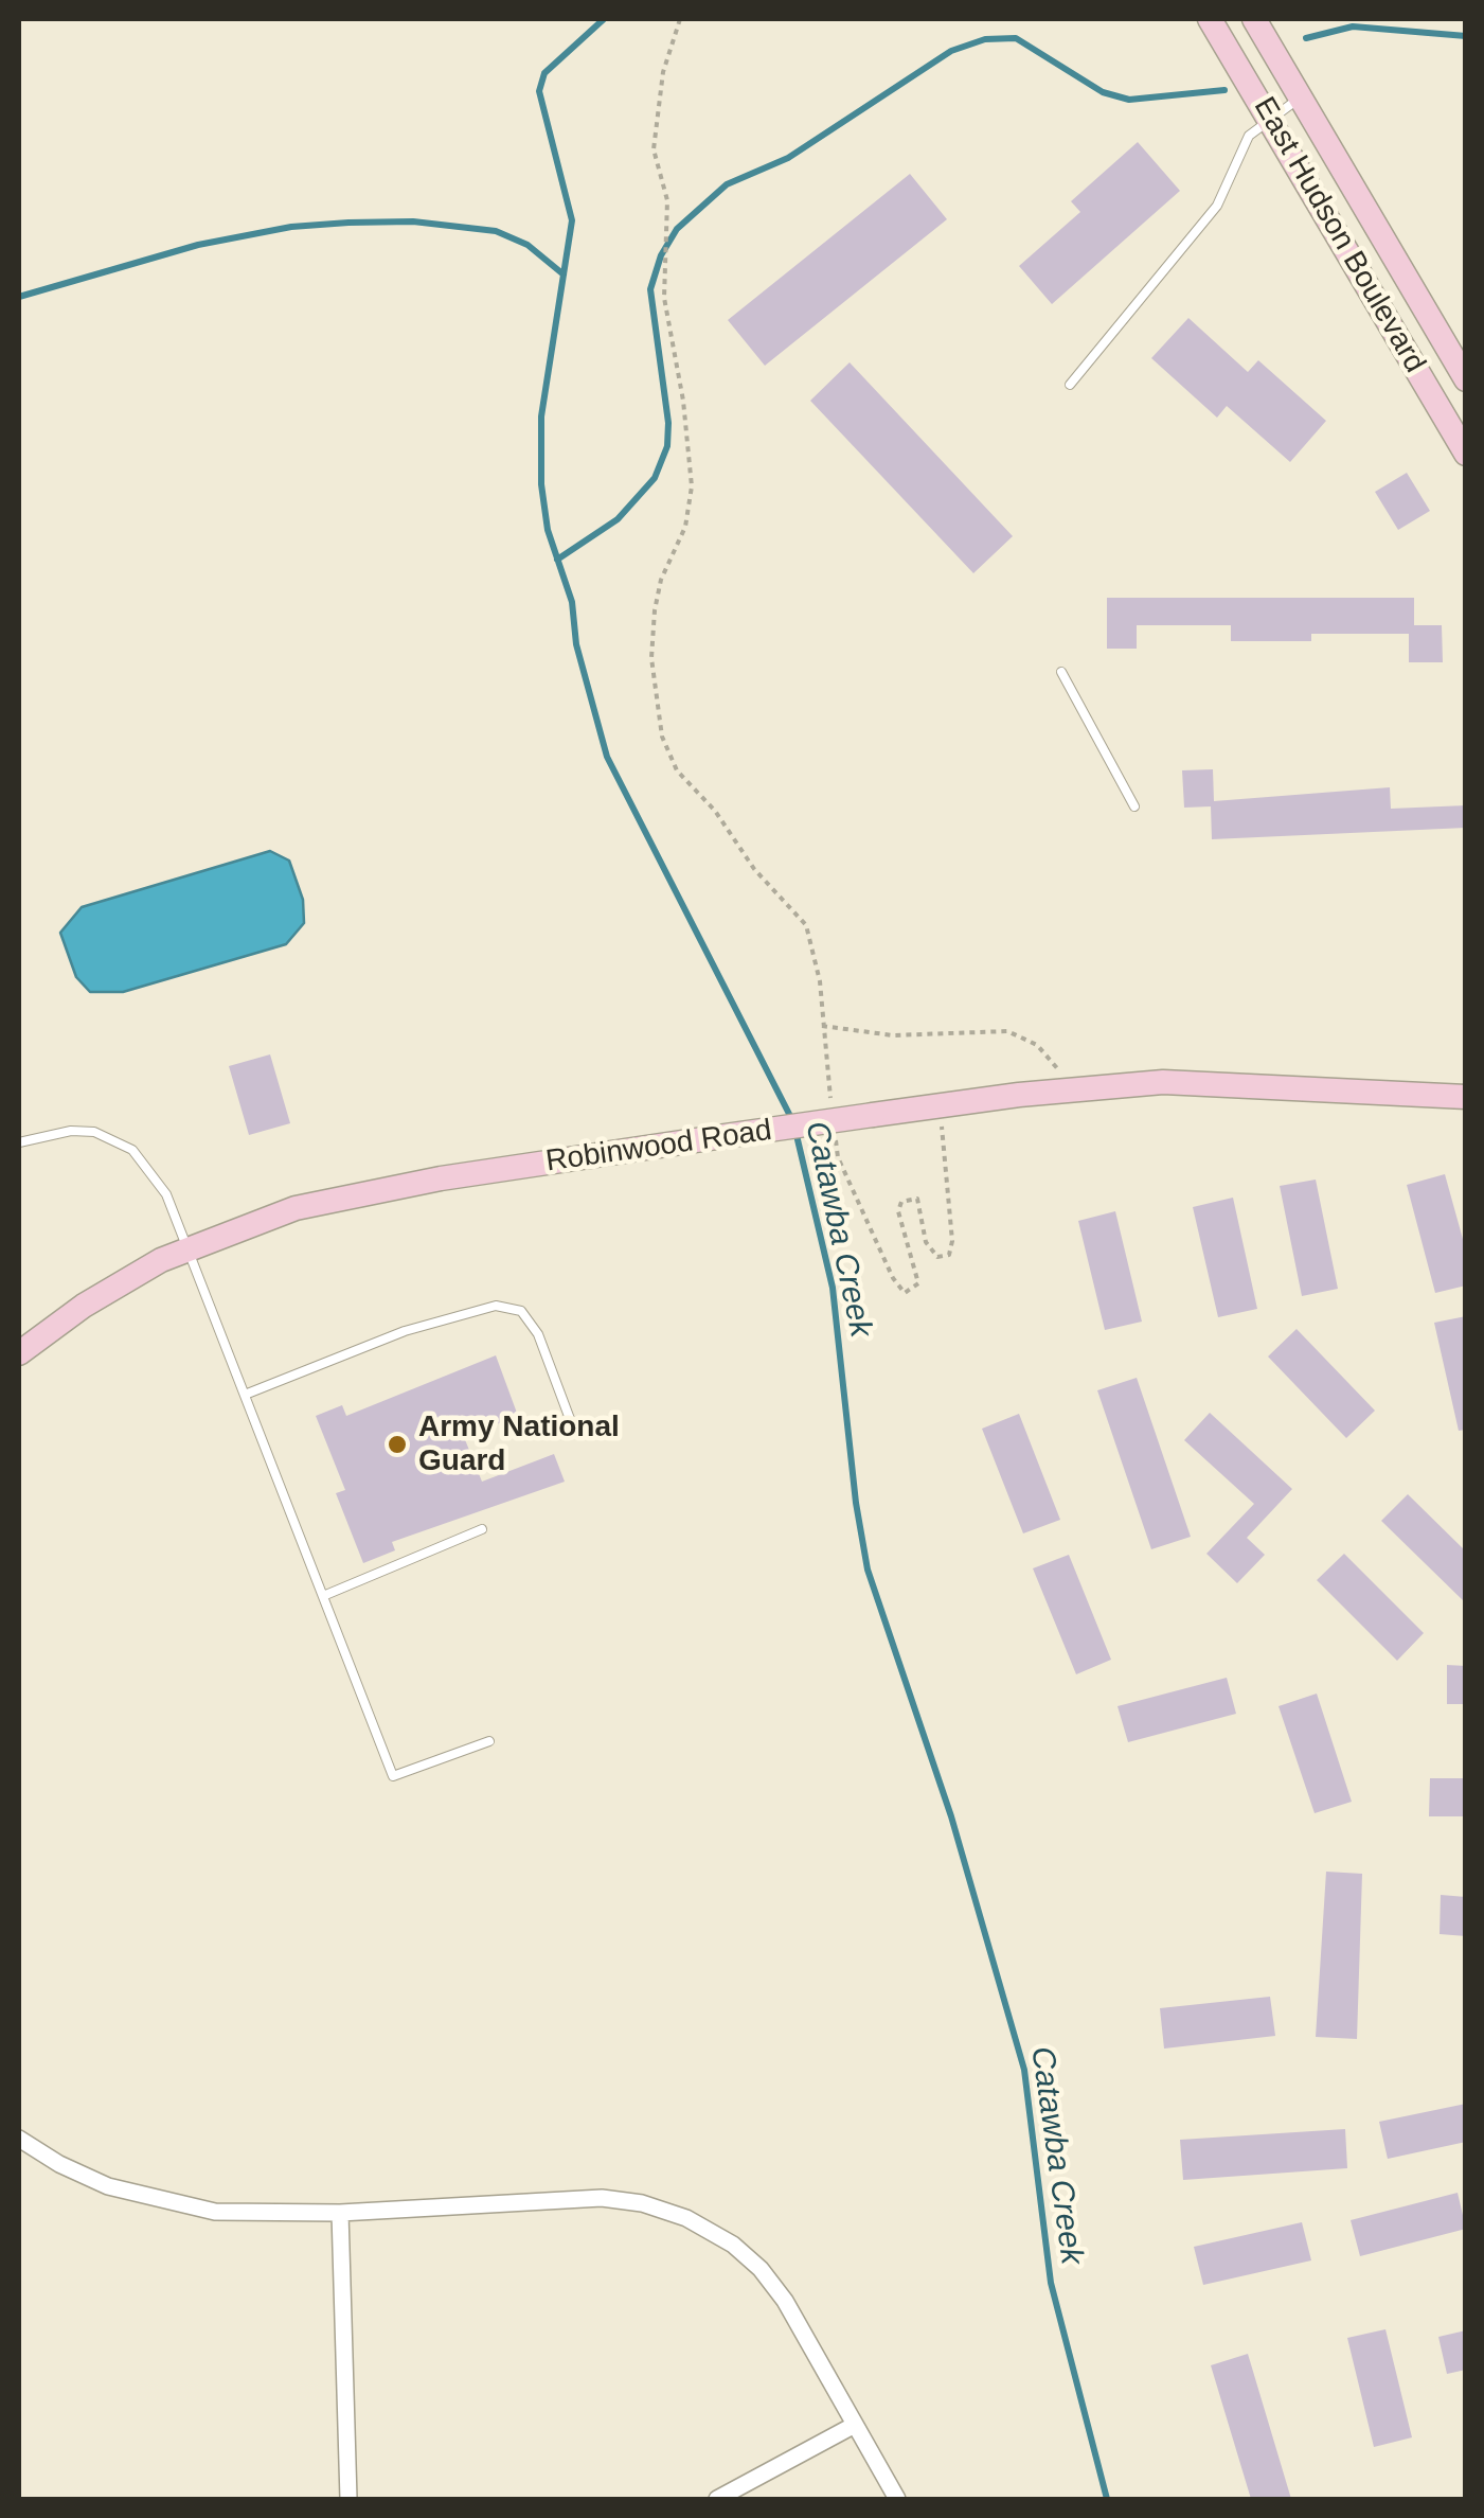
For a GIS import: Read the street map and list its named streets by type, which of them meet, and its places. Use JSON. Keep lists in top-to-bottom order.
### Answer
{
  "streets": {
    "main road": ["East Hudson Boulevard", "Robinwood Road"]
  },
  "water": ["Catawba Creek"],
  "places": ["Army National Guard"]
}
